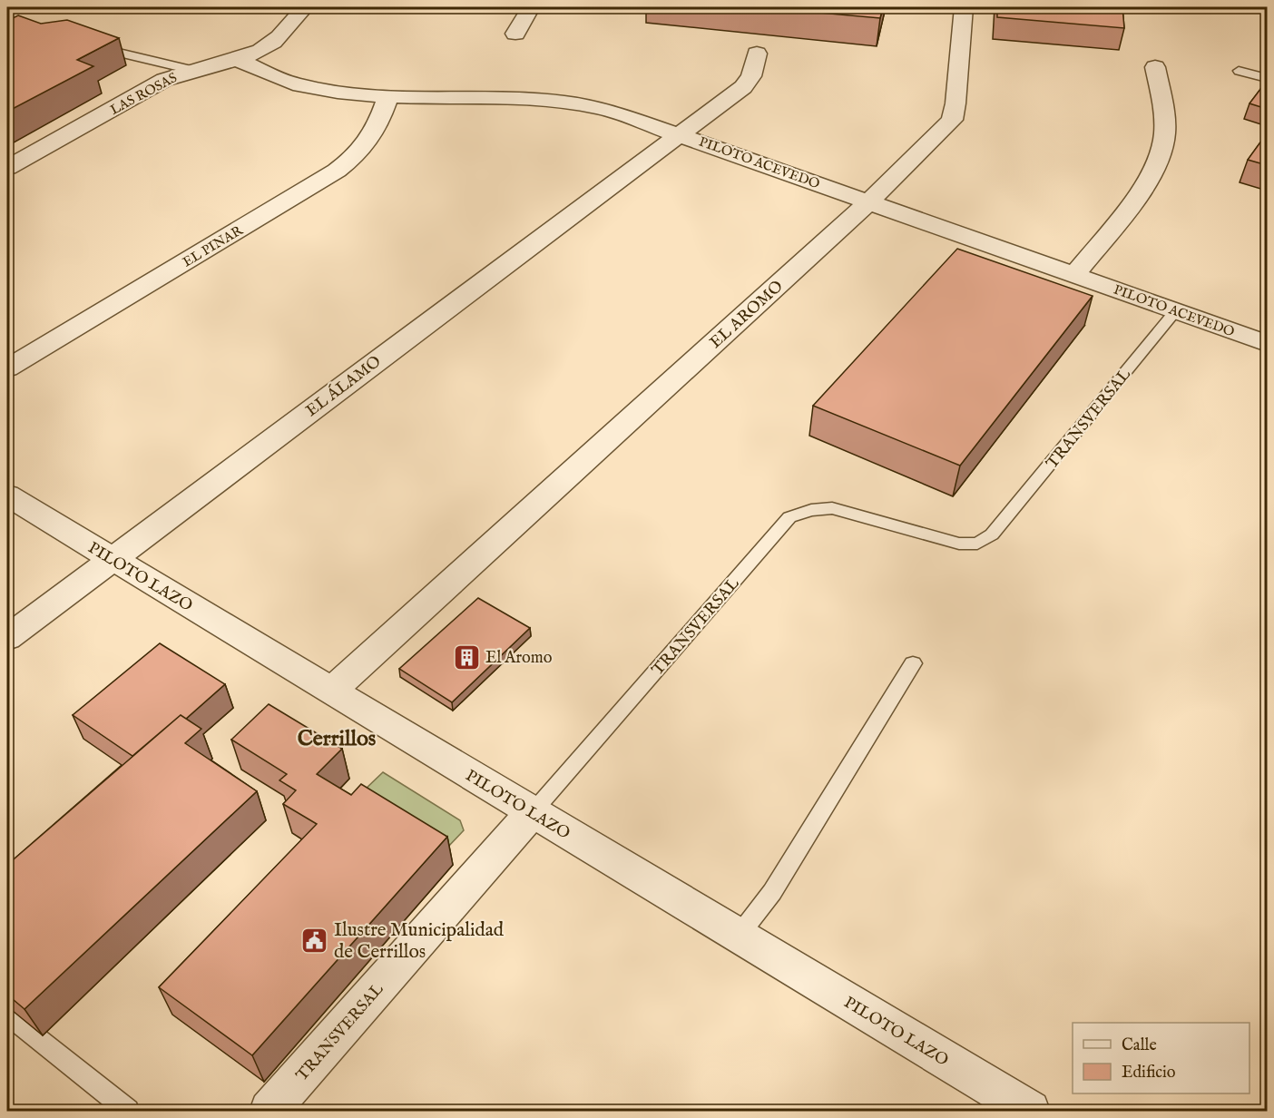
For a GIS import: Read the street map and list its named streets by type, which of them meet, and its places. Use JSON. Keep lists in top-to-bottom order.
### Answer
{
  "streets": {
    "street": [
      "LAS ROSAS",
      "PILOTO ACEVEDO",
      "EL PINAR",
      "EL AROMO",
      "EL ÁLAMO",
      "TRANSVERSAL",
      "PILOTO LAZO"
    ]
  },
  "crossings": [
    ["LAS ROSAS", "PILOTO ACEVEDO"],
    ["PILOTO ACEVEDO", "EL PINAR"],
    ["PILOTO ACEVEDO", "EL AROMO"],
    ["PILOTO ACEVEDO", "EL ÁLAMO"],
    ["PILOTO ACEVEDO", "TRANSVERSAL"],
    ["EL AROMO", "PILOTO LAZO"],
    ["EL ÁLAMO", "PILOTO LAZO"],
    ["TRANSVERSAL", "PILOTO LAZO"]
  ],
  "districts": ["Cerrillos"],
  "places": {
    "building": ["El Aromo"],
    "public building": ["Ilustre Municipalidad de Cerrillos"]
  },
  "legend": ["Calle", "Edificio"]
}
